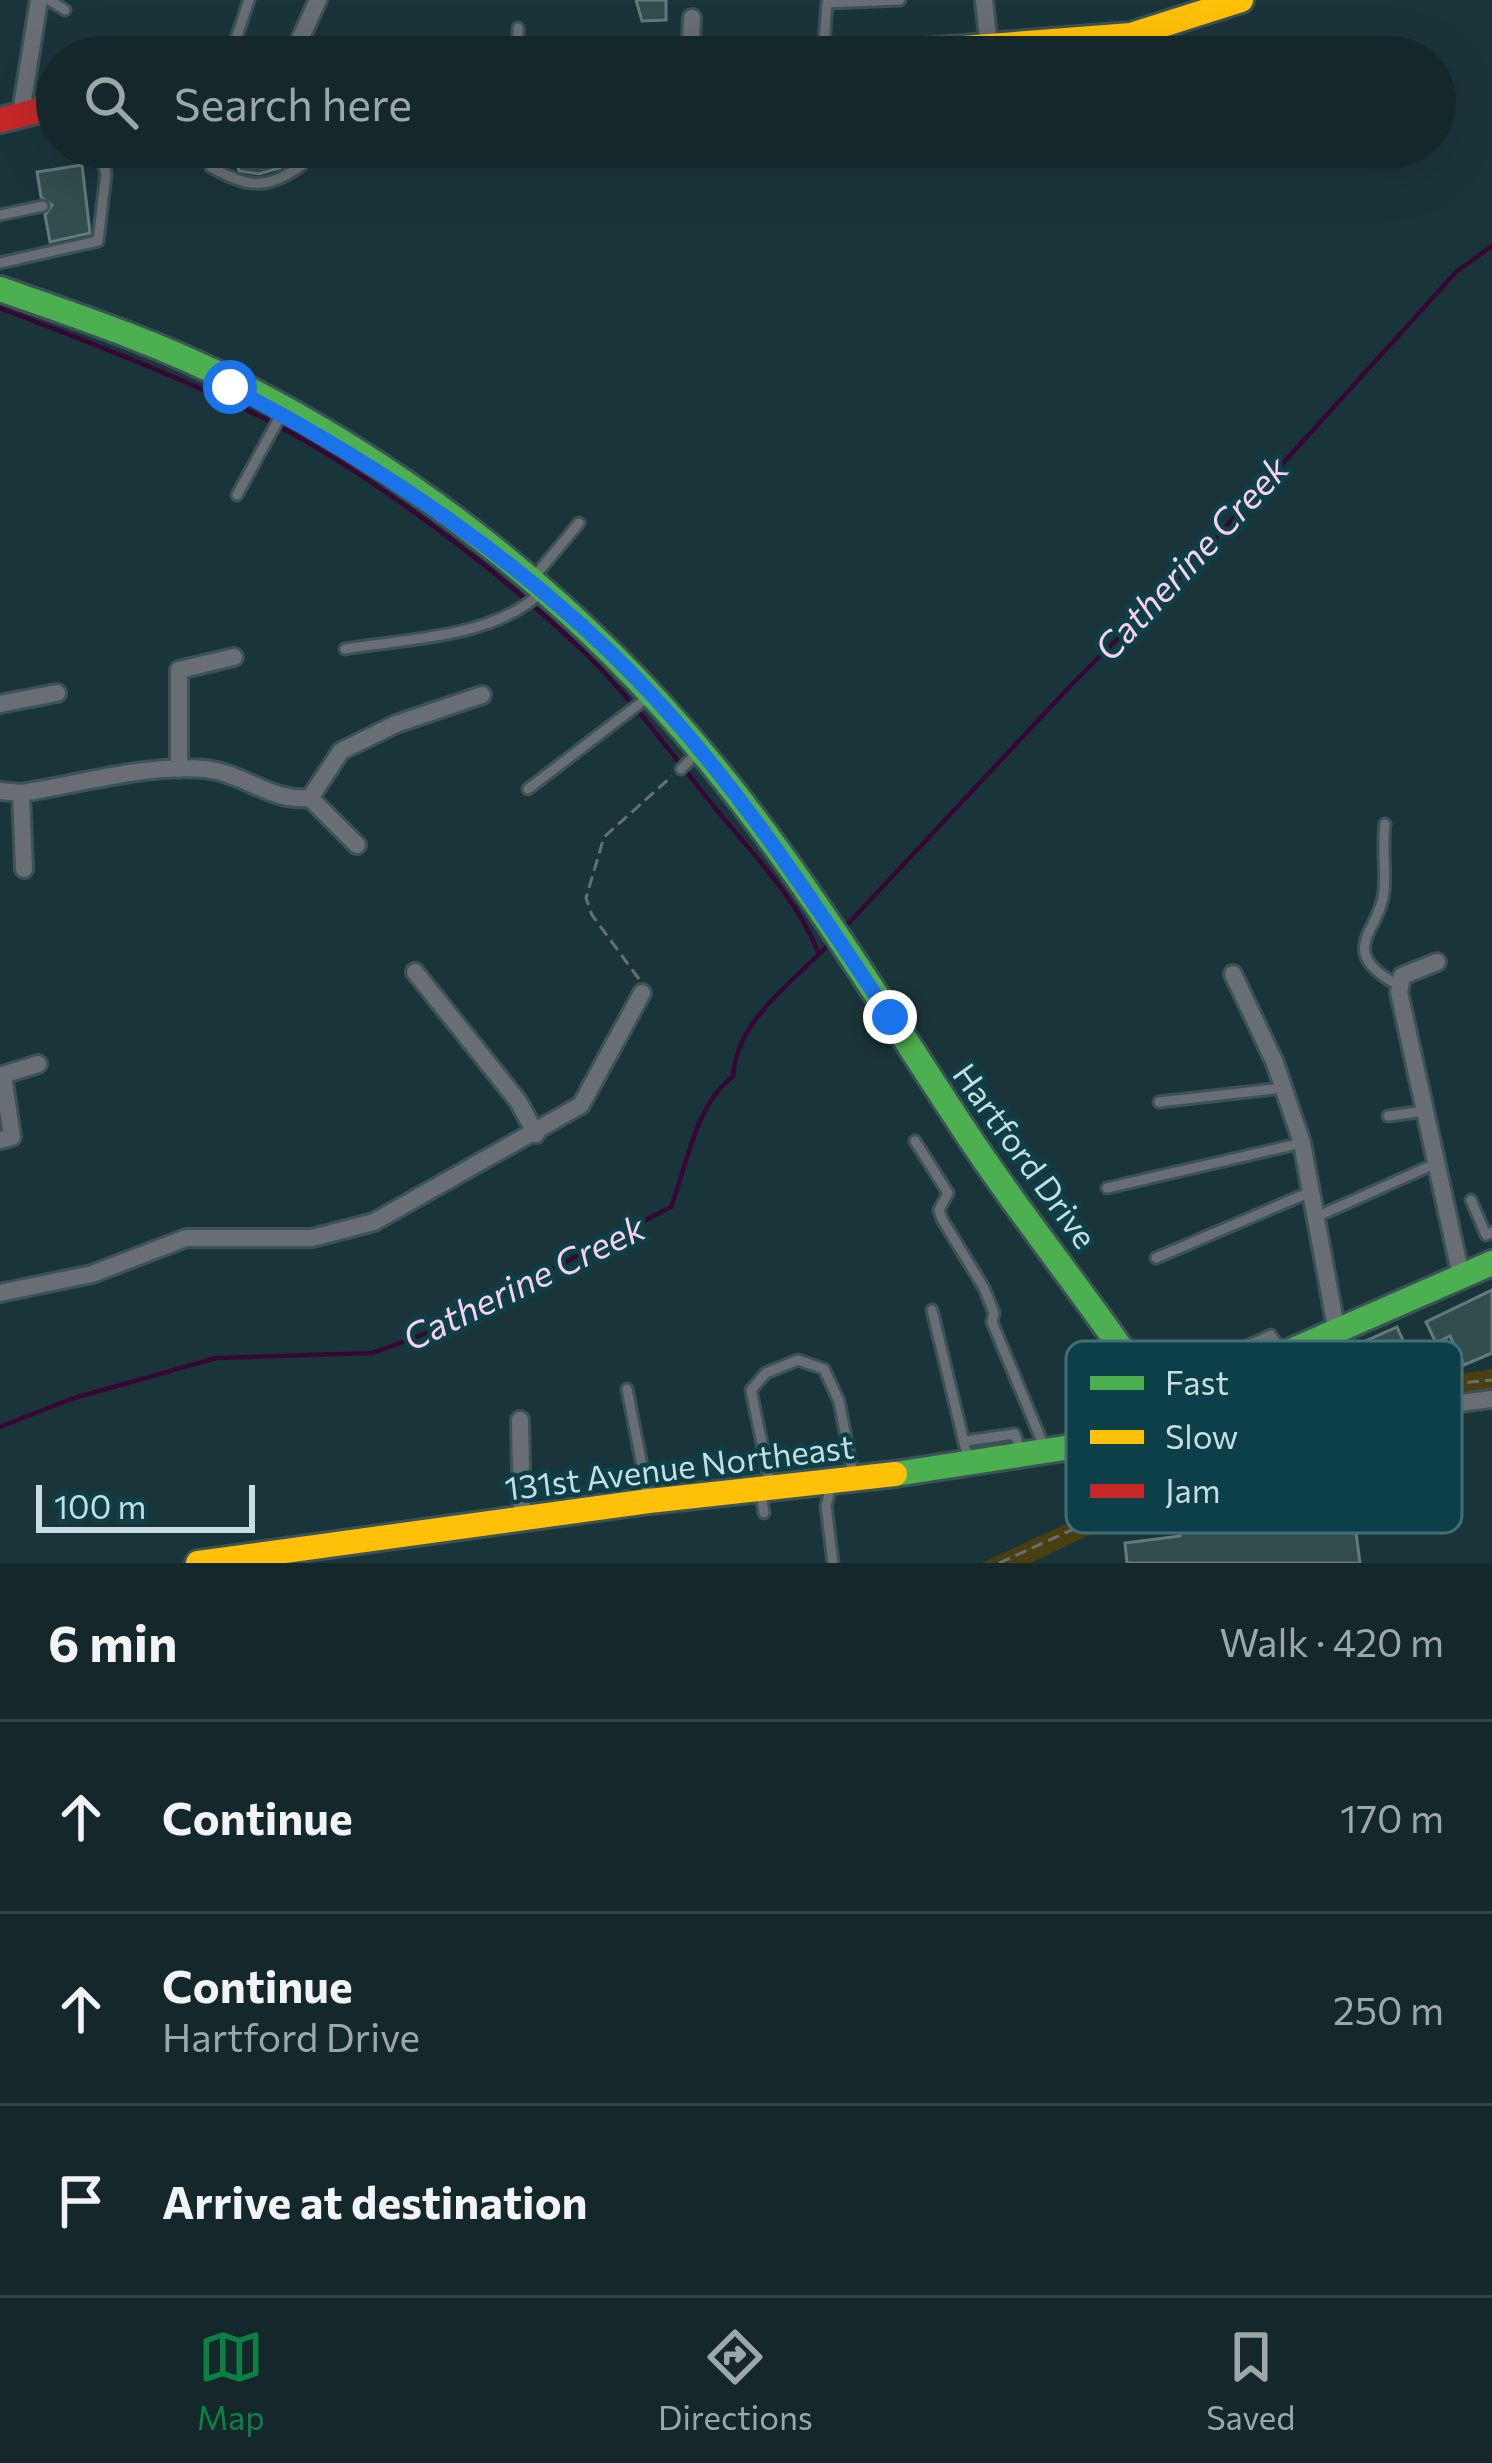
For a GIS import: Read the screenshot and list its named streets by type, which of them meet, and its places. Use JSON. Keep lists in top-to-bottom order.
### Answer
{
  "streets": {
    "main road": ["Hartford Drive", "131st Avenue Northeast"]
  },
  "water": ["Catherine Creek"],
  "legend": ["Fast", "Slow", "Jam"],
  "scale_bar": "100 m",
  "page": {
    "search": "Search here",
    "scale": "100 m",
    "heading": ["6 min", "Walk · 420 m"],
    "list": [
      ["Continue", "170 m"],
      ["Continue", "Hartford Drive", "250 m"],
      "Arrive at destination"
    ],
    "nav": ["Map", "Directions", "Saved"]
  }
}
